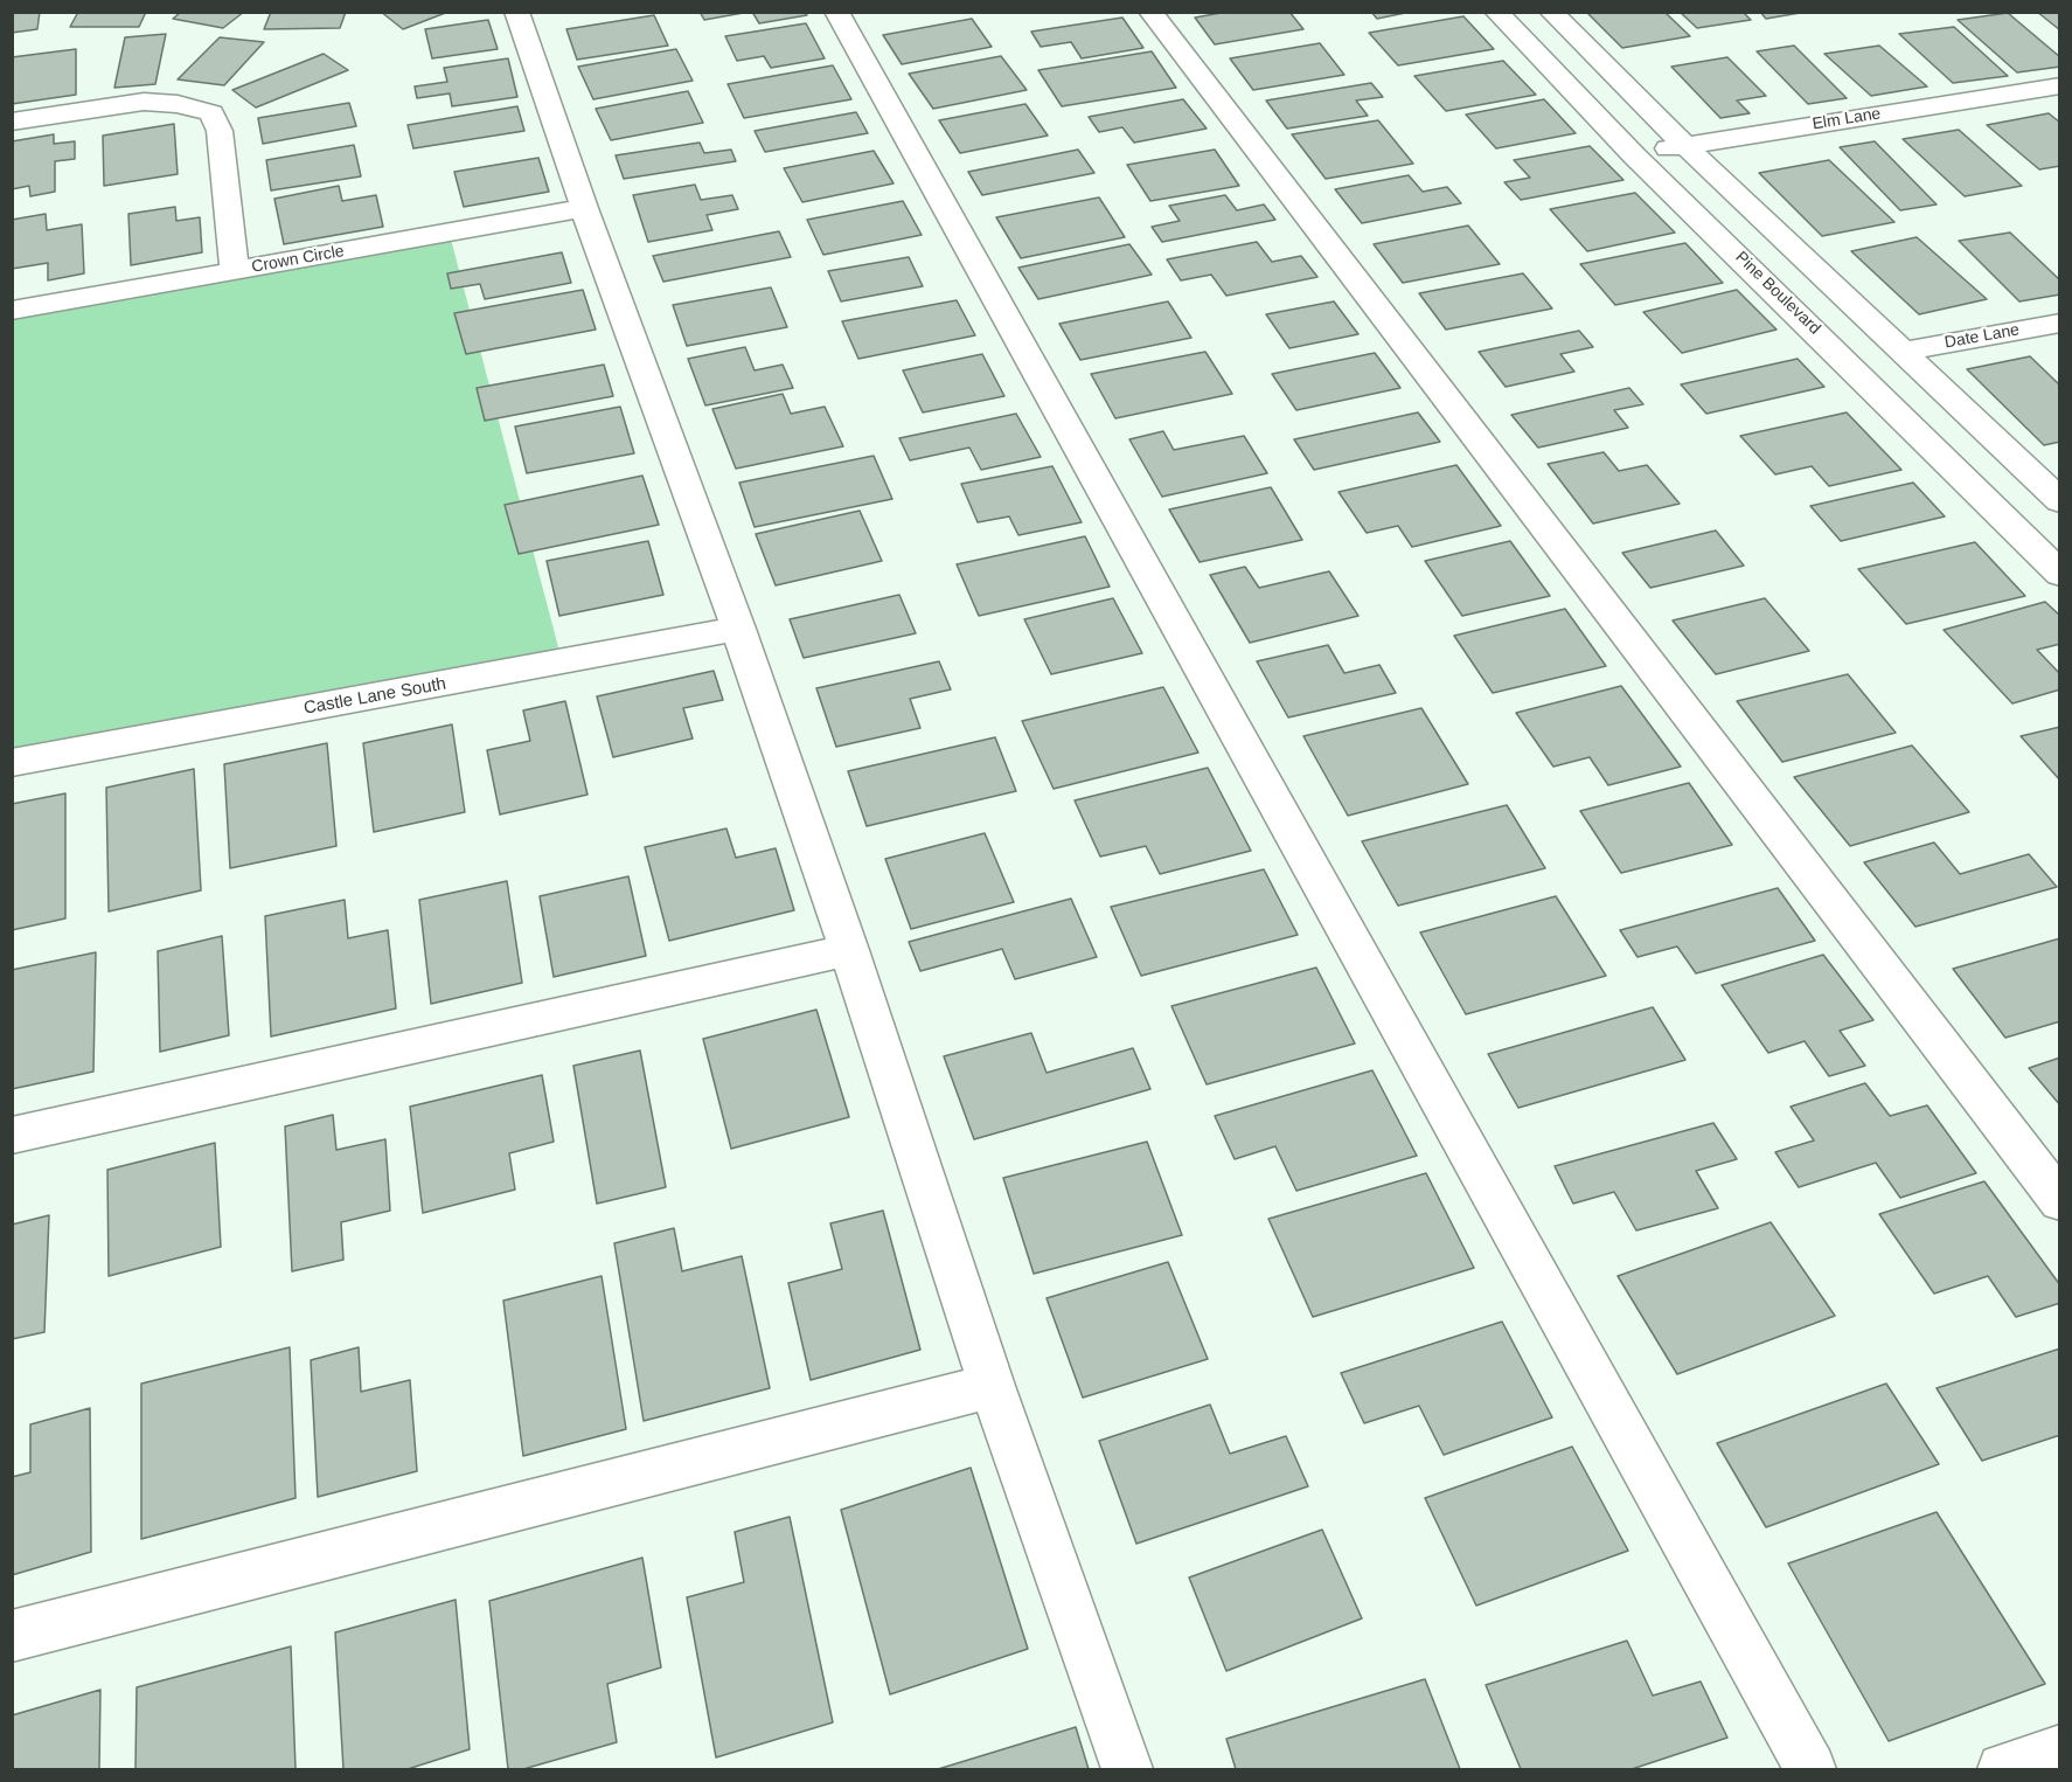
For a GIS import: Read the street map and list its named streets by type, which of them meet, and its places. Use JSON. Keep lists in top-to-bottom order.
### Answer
{
  "streets": {
    "street": [
      "Elm Lane",
      "Crown Circle",
      "Pine Boulevard",
      "Date Lane",
      "Castle Lane South"
    ]
  },
  "crossings": [
    ["Elm Lane", "Pine Boulevard"]
  ]
}
